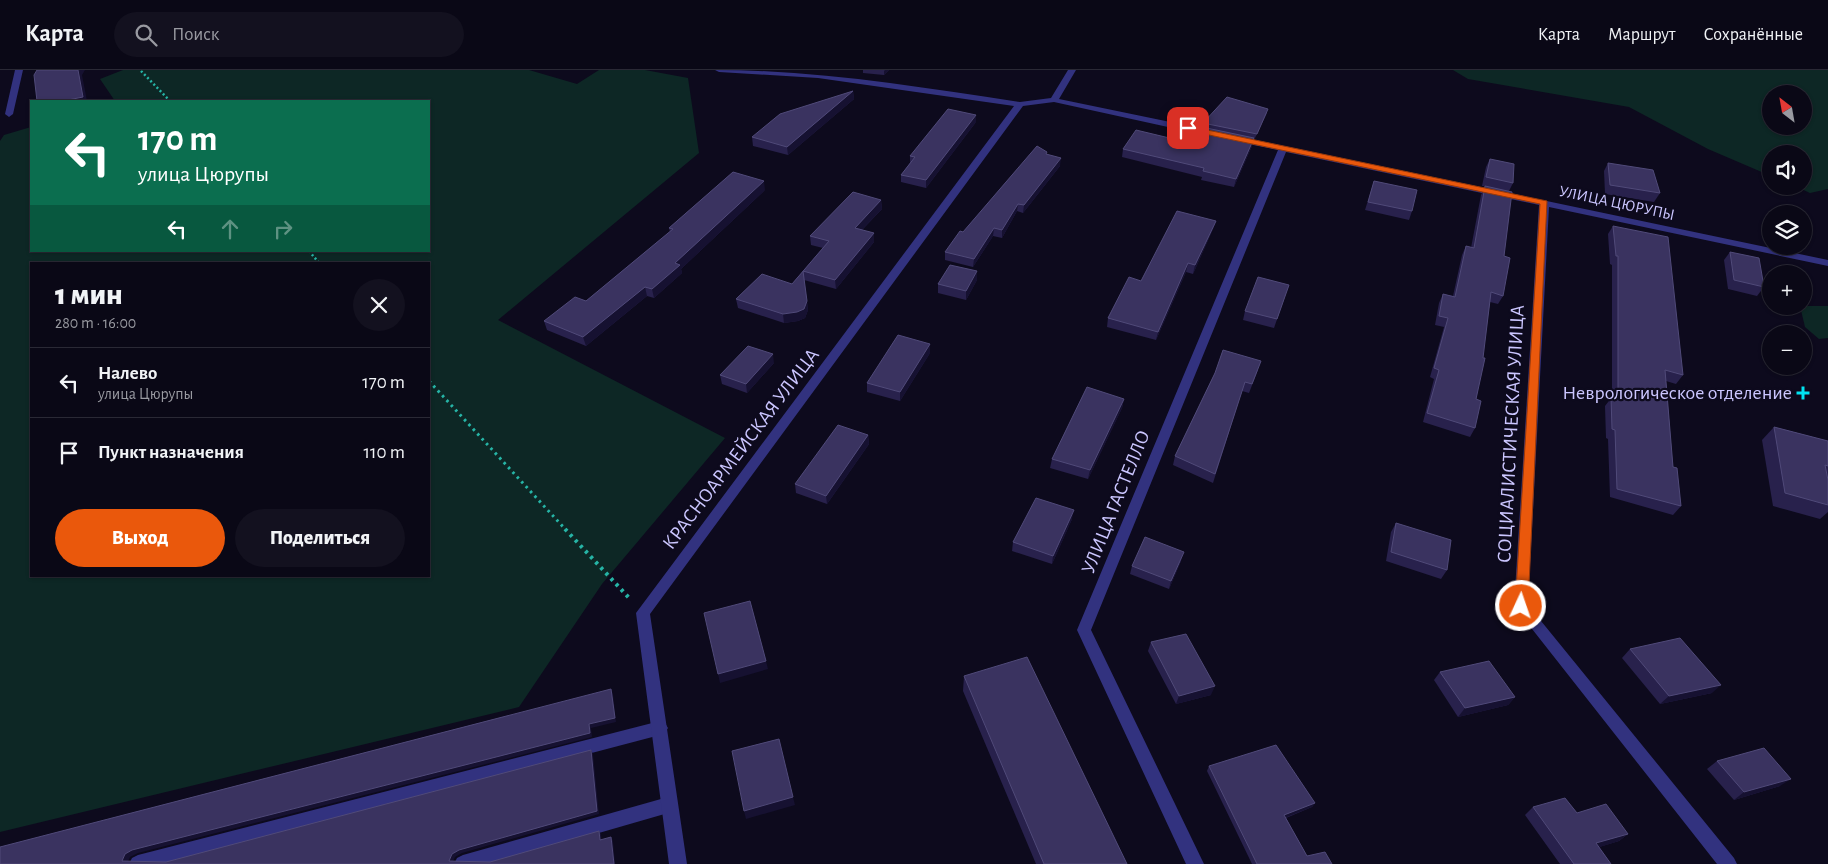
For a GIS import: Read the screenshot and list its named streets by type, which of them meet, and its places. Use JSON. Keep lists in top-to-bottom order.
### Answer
{
  "streets": {
    "street": [
      "УЛИЦА ЦЮРУПЫ",
      "СОЦИАЛИСТИЧЕСКАЯ УЛИЦА",
      "КРАСНОАРМЕЙСКАЯ УЛИЦА",
      "УЛИЦА ГАСТЕЛЛО"
    ]
  },
  "crossings": [
    ["УЛИЦА ЦЮРУПЫ", "СОЦИАЛИСТИЧЕСКАЯ УЛИЦА"],
    ["УЛИЦА ЦЮРУПЫ", "КРАСНОАРМЕЙСКАЯ УЛИЦА"],
    ["УЛИЦА ЦЮРУПЫ", "УЛИЦА ГАСТЕЛЛО"]
  ],
  "places": {
    "health": ["Неврологическое отделение"]
  },
  "north": "top left",
  "page": {
    "header": "Карта",
    "search": "Поиск",
    "nav": ["Карта", "Маршрут", "Сохранённые"],
    "map_buttons": ["+", "−"],
    "turn": ["170 m", "улица Цюрупы"],
    "heading": ["1 мин", "280 m · 16:00"],
    "list": [
      {
        "name": "Налево",
        "note": "улица Цюрупы",
        "value": "170 m"
      },
      {
        "name": "Пункт назначения",
        "value": "110 m"
      }
    ],
    "buttons": ["Выход", "Поделиться"]
  }
}
